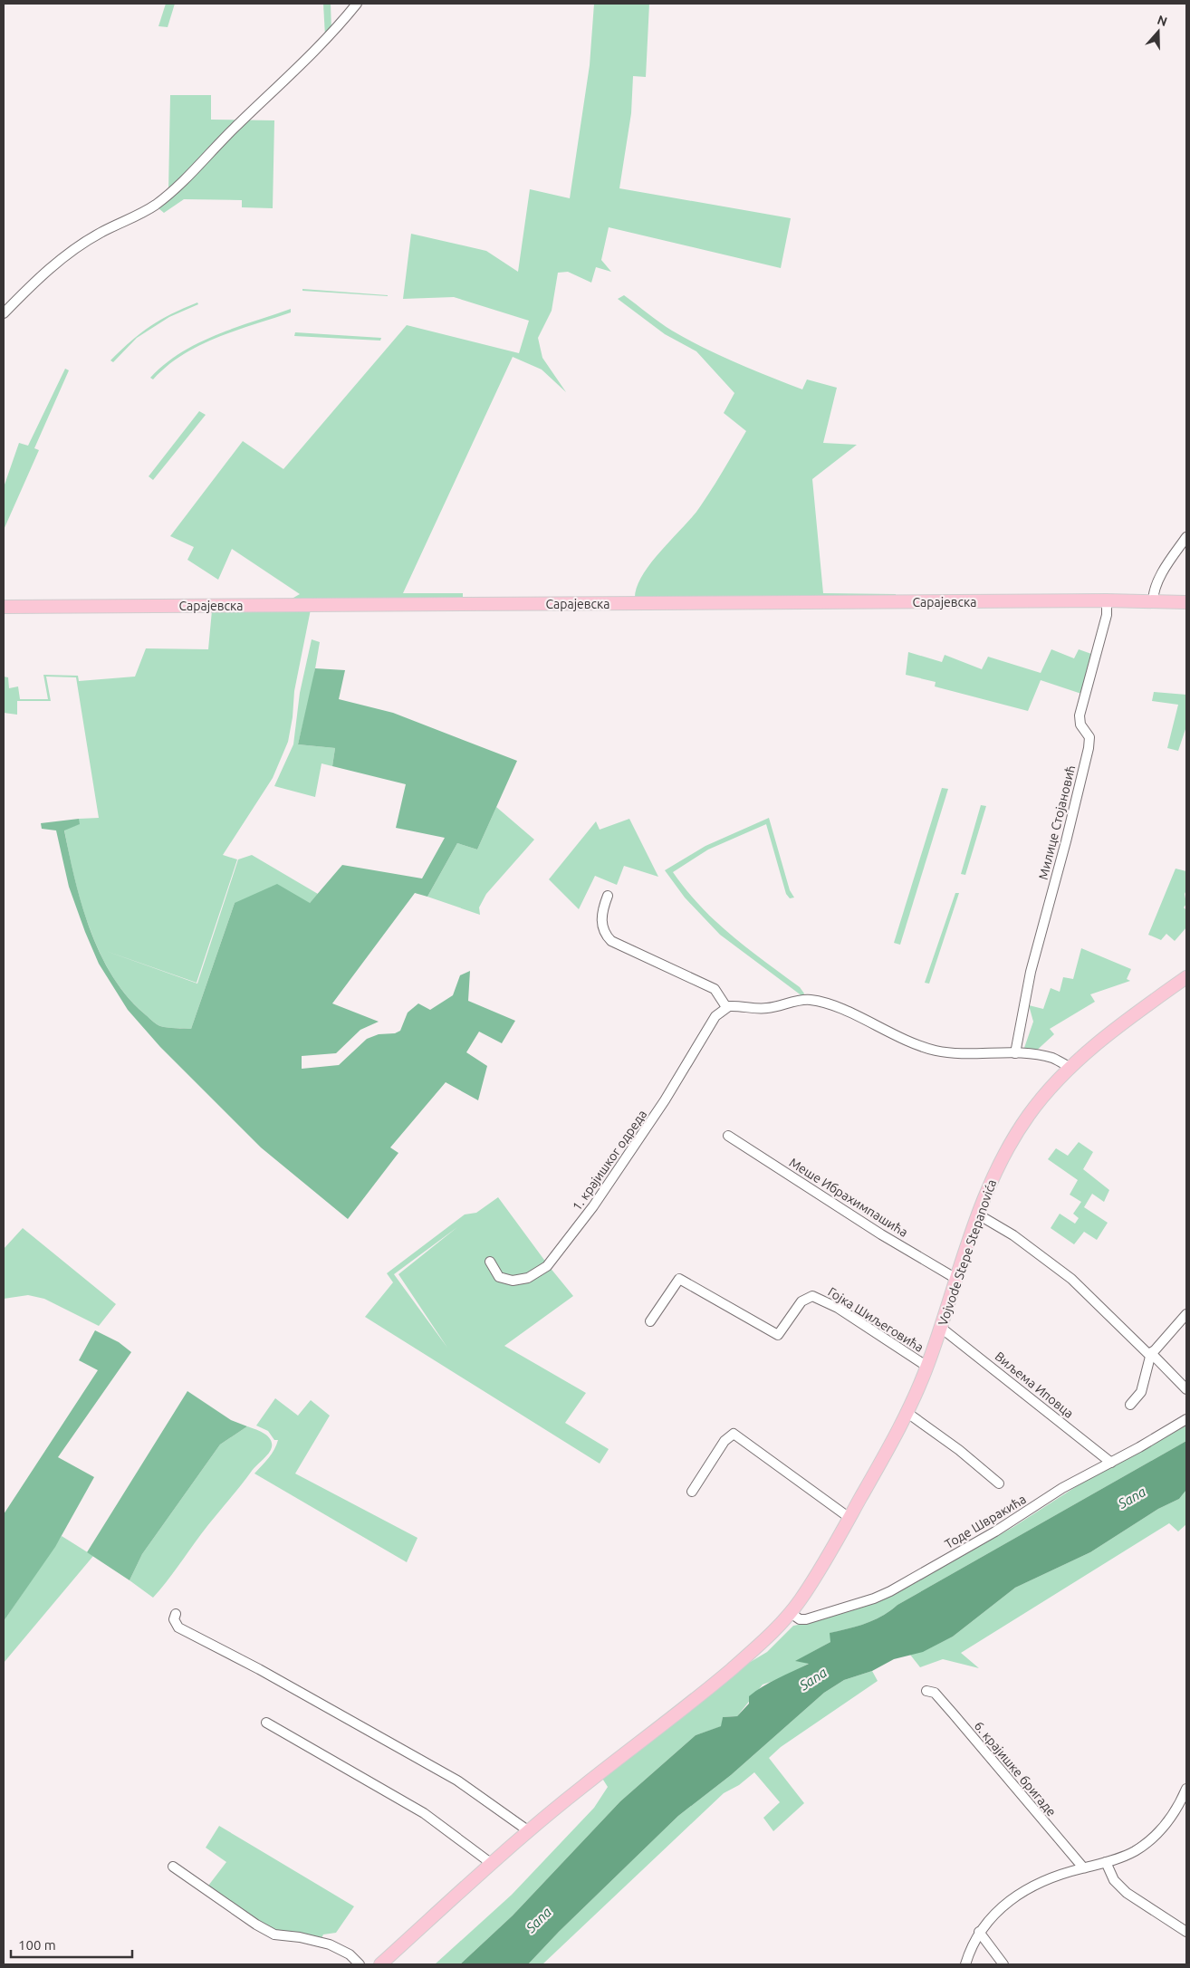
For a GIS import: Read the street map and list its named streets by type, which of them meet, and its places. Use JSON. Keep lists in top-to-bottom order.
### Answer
{
  "streets": {
    "main road": ["Сарајевска", "Vojvode Stepe Stepanovića"],
    "street": [
      "Милице Стојановић",
      "1. крајишког одреда",
      "Меше Ибрахимпашића",
      "Гојка Шиљеговића",
      "Виљема Иповца",
      "Тоде Швракића",
      "6. крајишке бригаде"
    ]
  },
  "crossings": [
    ["Сарајевска", "Милице Стојановић"],
    ["Меше Ибрахимпашића", "Vojvode Stepe Stepanovića"],
    ["Vojvode Stepe Stepanovića", "Гојка Шиљеговића"],
    ["Vojvode Stepe Stepanovića", "Виљема Иповца"],
    ["Vojvode Stepe Stepanovića", "Тоде Швракића"],
    ["Виљема Иповца", "Тоде Швракића"]
  ],
  "water": ["Sana"],
  "scale_bar": "100 m",
  "north": "top"
}
